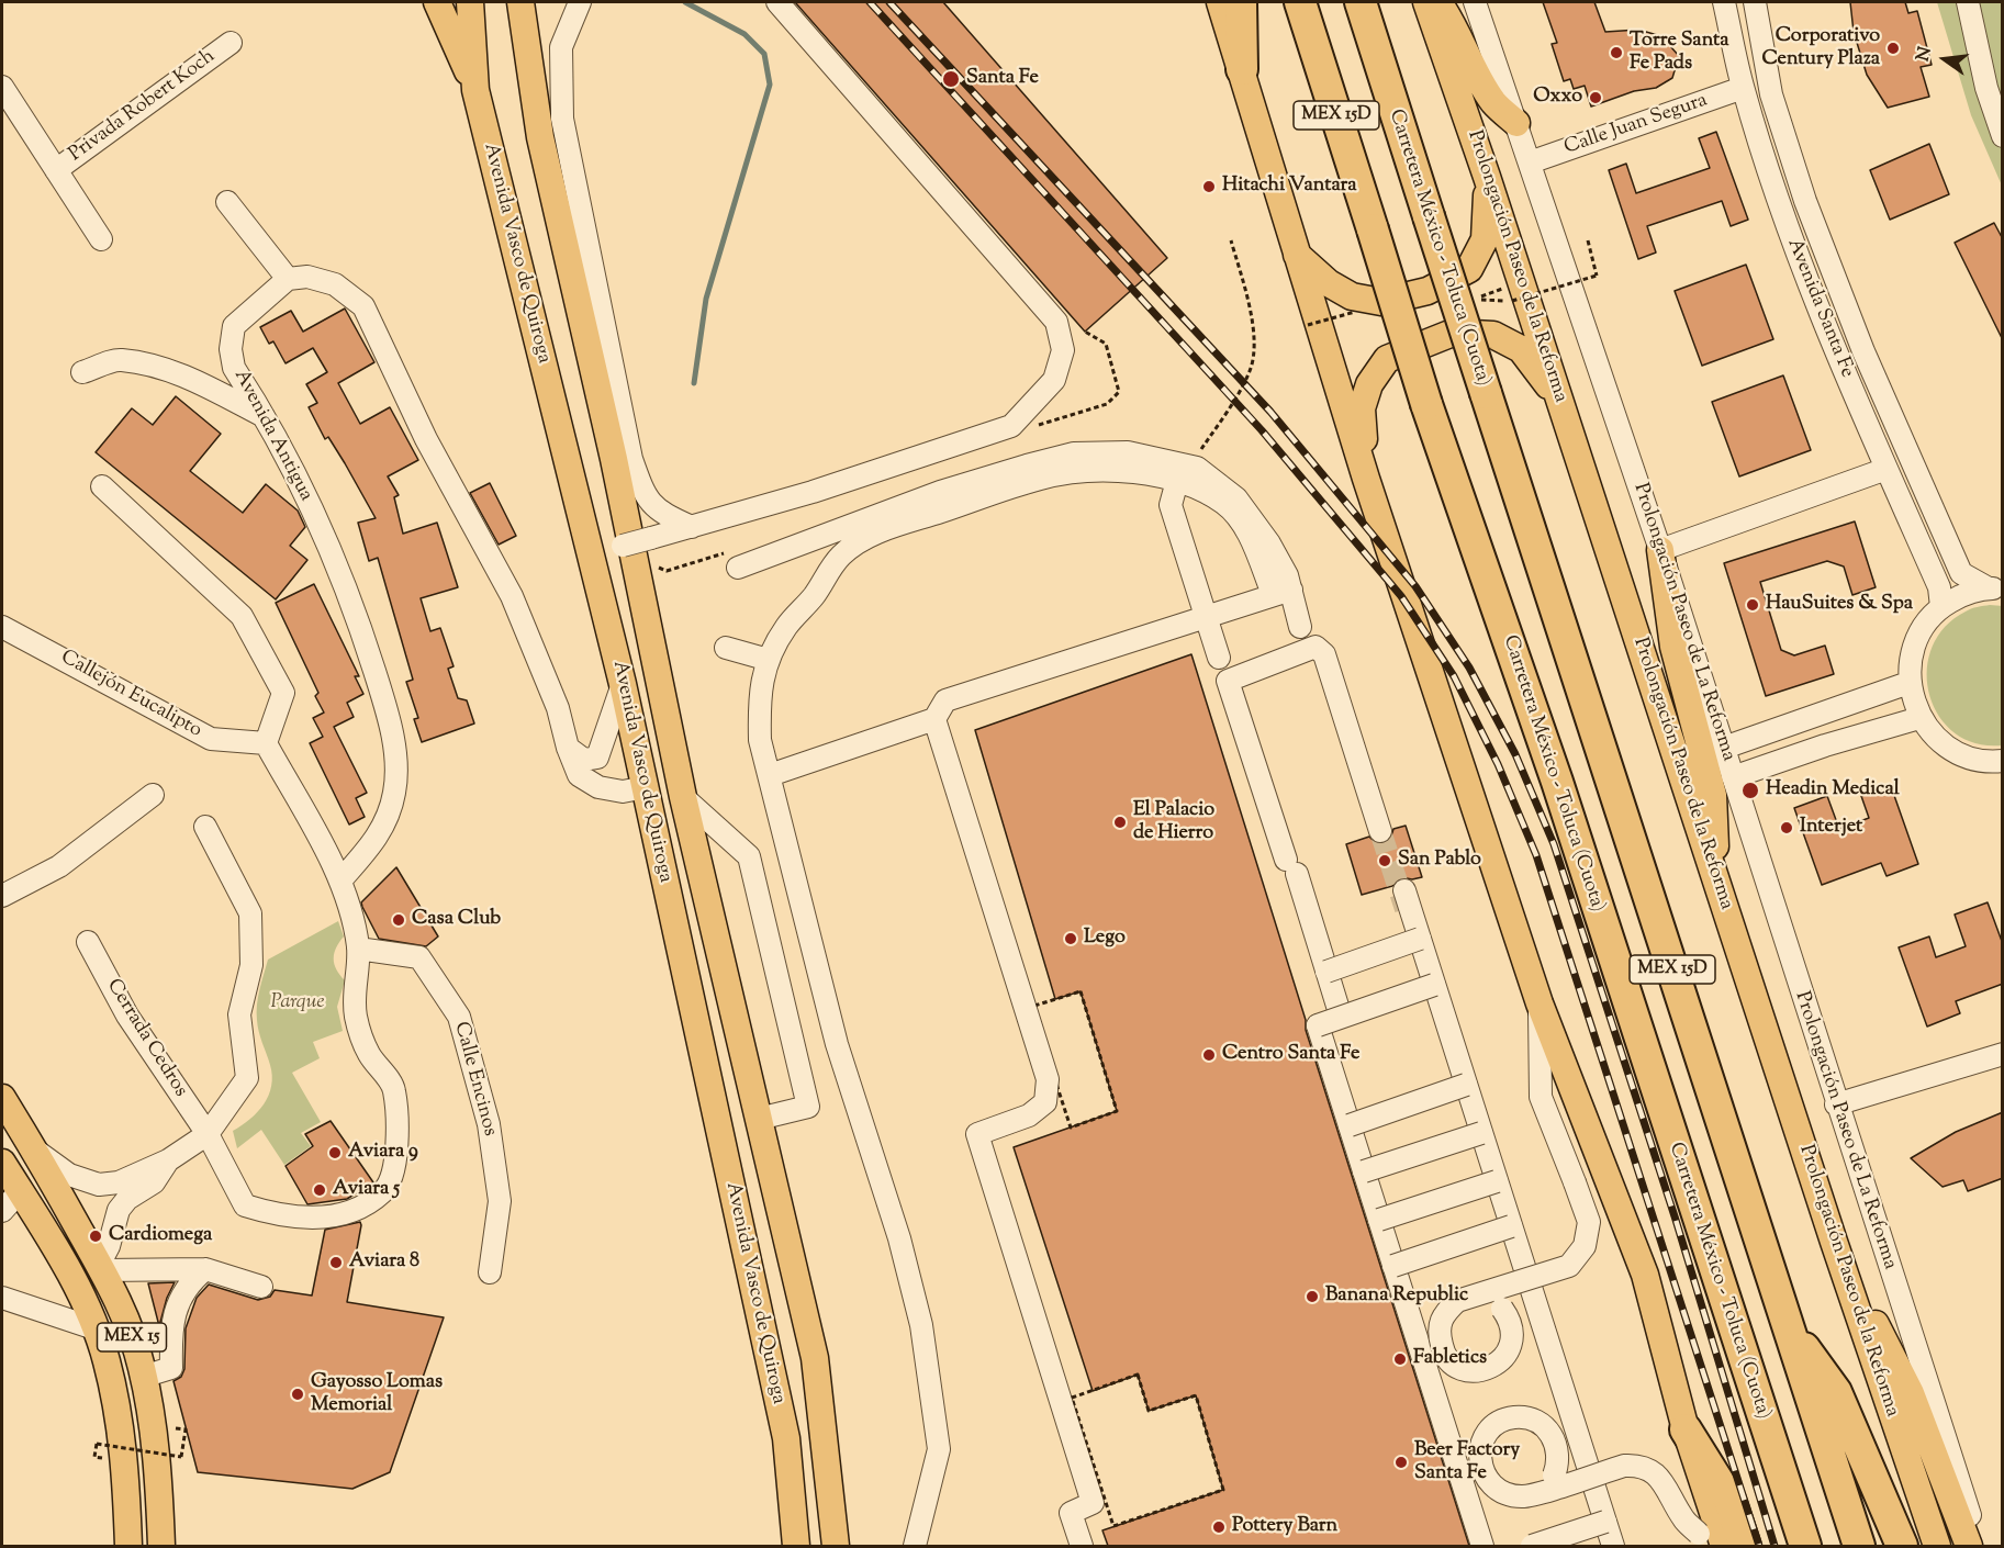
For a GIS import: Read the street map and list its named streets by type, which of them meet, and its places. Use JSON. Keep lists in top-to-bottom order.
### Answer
{
  "streets": {
    "highway": ["MEX 15D", "Carretera México - Toluca (Cuota)"],
    "main road": ["Avenida Vasco de Quiroga", "Prolongación Paseo de la Reforma", "MEX 15"],
    "street": [
      "Privada Robert Koch",
      "Calle Juan Segura",
      "Avenida Santa Fe",
      "Avenida Antigua",
      "Prolongación Paseo de La Reforma",
      "Callejón Eucalipto",
      "Cerrada Cedros",
      "Calle Encinos"
    ]
  },
  "crossings": [
    ["Calle Juan Segura", "Avenida Santa Fe"],
    ["Calle Juan Segura", "Prolongación Paseo de La Reforma"],
    ["Cerrada Cedros", "Calle Encinos"]
  ],
  "parks": ["Parque"],
  "places": [
    "Corporativo Century Plaza",
    "Torre Santa Fe Pads",
    "Santa Fe",
    "Oxxo",
    "Hitachi Vantara",
    "HauSuites & Spa",
    "Headin Medical",
    "El Palacio de Hierro",
    "Interjet",
    "San Pablo",
    "Casa Club",
    "Lego",
    "Centro Santa Fe",
    "Aviara 9",
    "Aviara 5",
    "Cardiomega",
    "Aviara 8",
    "Banana Republic",
    "Fabletics",
    "Gayosso Lomas Memorial",
    "Beer Factory Santa Fe",
    "Pottery Barn"
  ],
  "north": "left"
}
